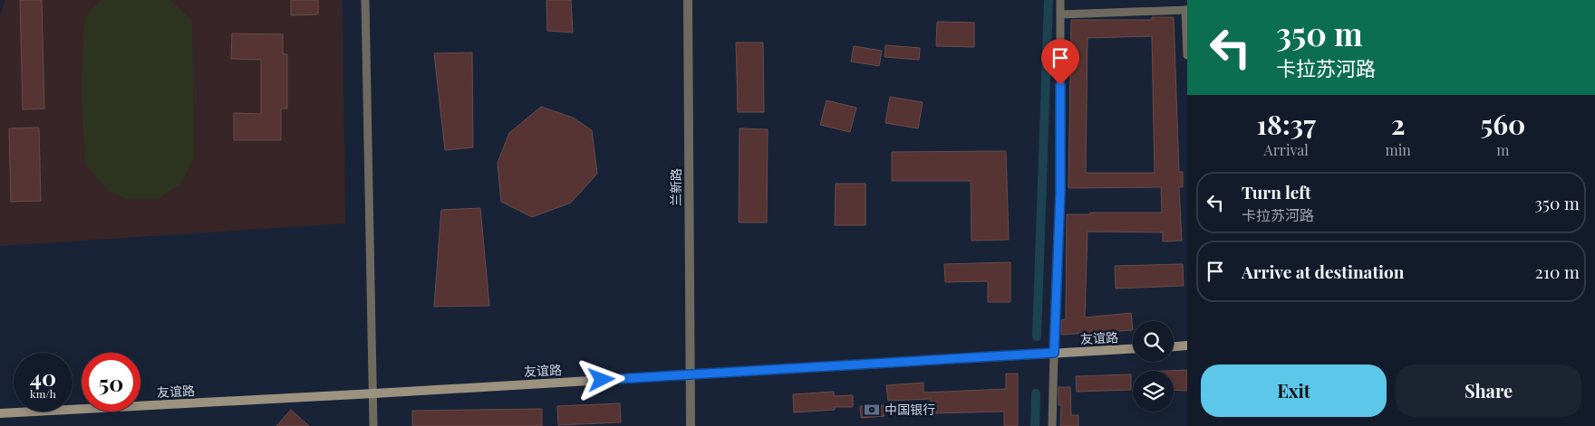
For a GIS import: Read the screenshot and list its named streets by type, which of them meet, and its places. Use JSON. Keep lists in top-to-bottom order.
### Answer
{
  "streets": {
    "main road": ["友谊路"],
    "street": ["兰新路"]
  },
  "crossings": [
    ["兰新路", "友谊路"]
  ],
  "places": {
    "bank": ["中国银行"]
  },
  "page": {
    "turn": ["350 m", "卡拉苏河路"],
    "eta": [
      "18:37",
      "Arrival",
      "2",
      "min",
      "560",
      "m"
    ],
    "list": [
      {
        "name": "Turn left",
        "note": "卡拉苏河路",
        "value": "350 m"
      },
      {
        "name": "Arrive at destination",
        "value": "210 m"
      }
    ],
    "speed": "40 km/h",
    "limit": "50",
    "buttons": ["Exit", "Share"]
  }
}
